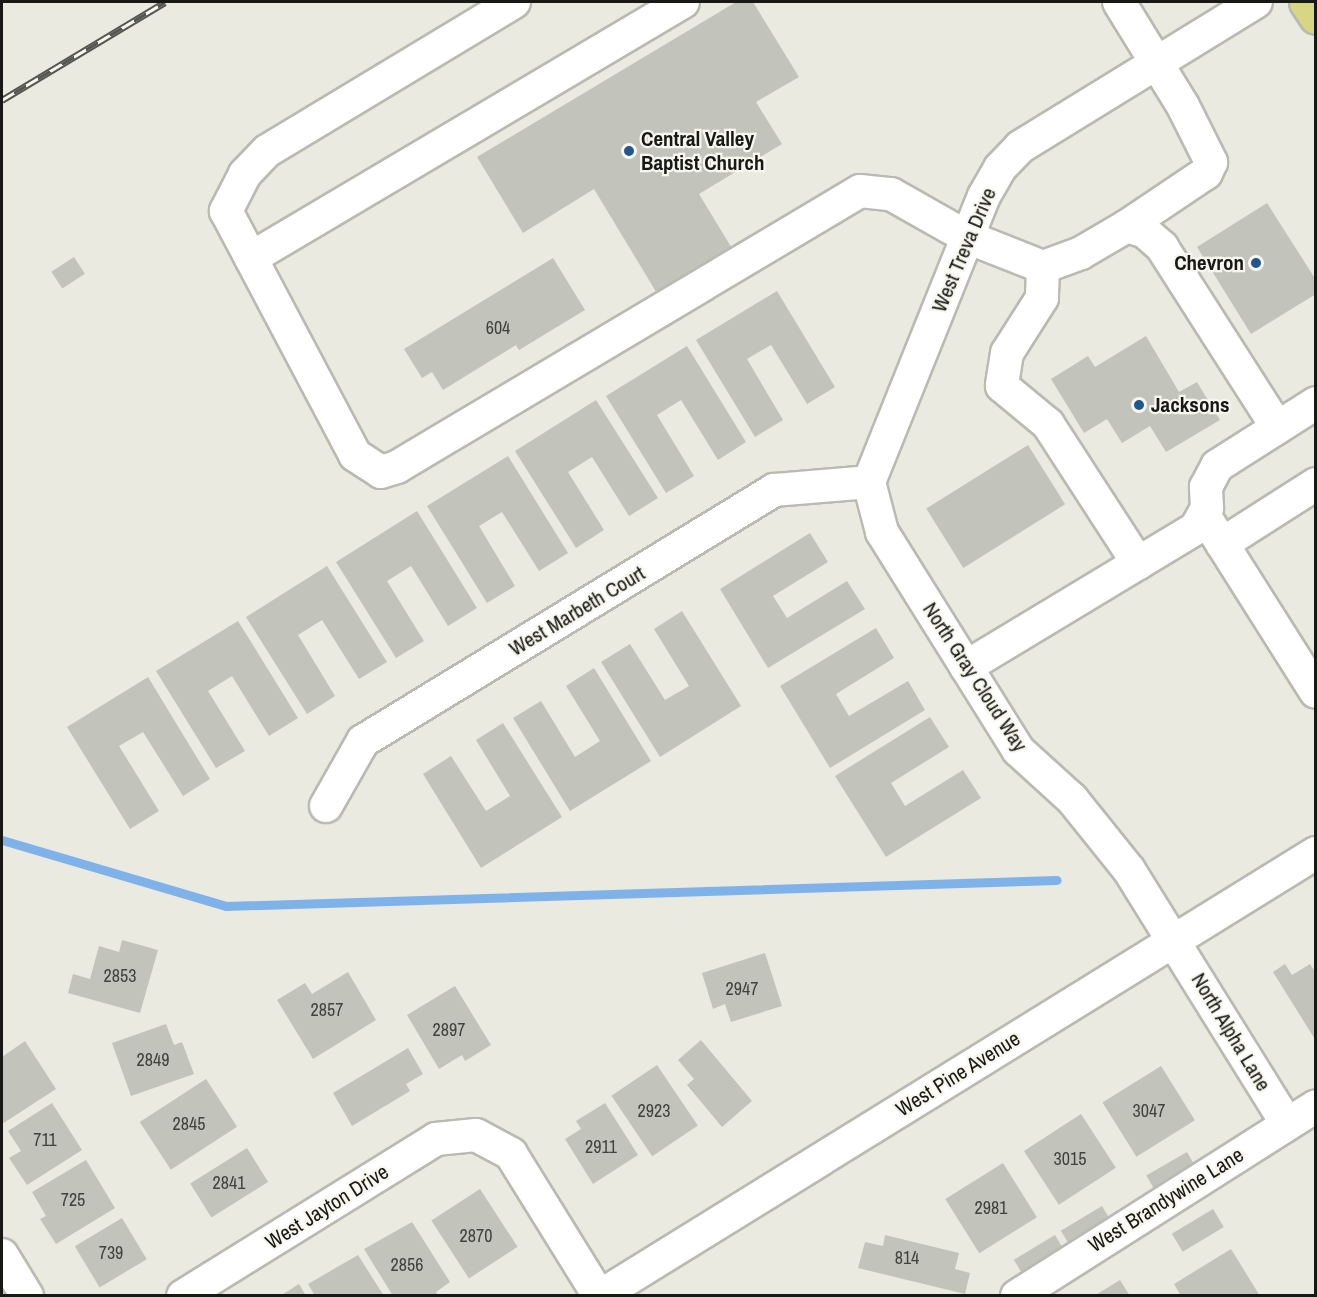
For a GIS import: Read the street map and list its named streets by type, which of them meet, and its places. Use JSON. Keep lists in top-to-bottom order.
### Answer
{
  "streets": {
    "street": [
      "West Treva Drive",
      "West Marbeth Court",
      "North Gray Cloud Way",
      "North Alpha Lane",
      "West Pine Avenue",
      "West Brandywine Lane",
      "West Jayton Drive"
    ]
  },
  "crossings": [
    ["West Treva Drive", "West Marbeth Court"],
    ["West Treva Drive", "North Gray Cloud Way"],
    ["West Marbeth Court", "North Gray Cloud Way"],
    ["North Gray Cloud Way", "North Alpha Lane"],
    ["North Gray Cloud Way", "West Pine Avenue"],
    ["North Alpha Lane", "West Pine Avenue"],
    ["North Alpha Lane", "West Brandywine Lane"],
    ["West Pine Avenue", "West Jayton Drive"]
  ],
  "places": ["Central Valley Baptist Church", "Chevron", "Jacksons"],
  "house_numbers": [
    "604",
    "2853",
    "2947",
    "2857",
    "2897",
    "2849",
    "2923",
    "3047",
    "2845",
    "711",
    "2911",
    "3015",
    "2841",
    "725",
    "2981",
    "2870",
    "739",
    "814",
    "2856"
  ]
}
